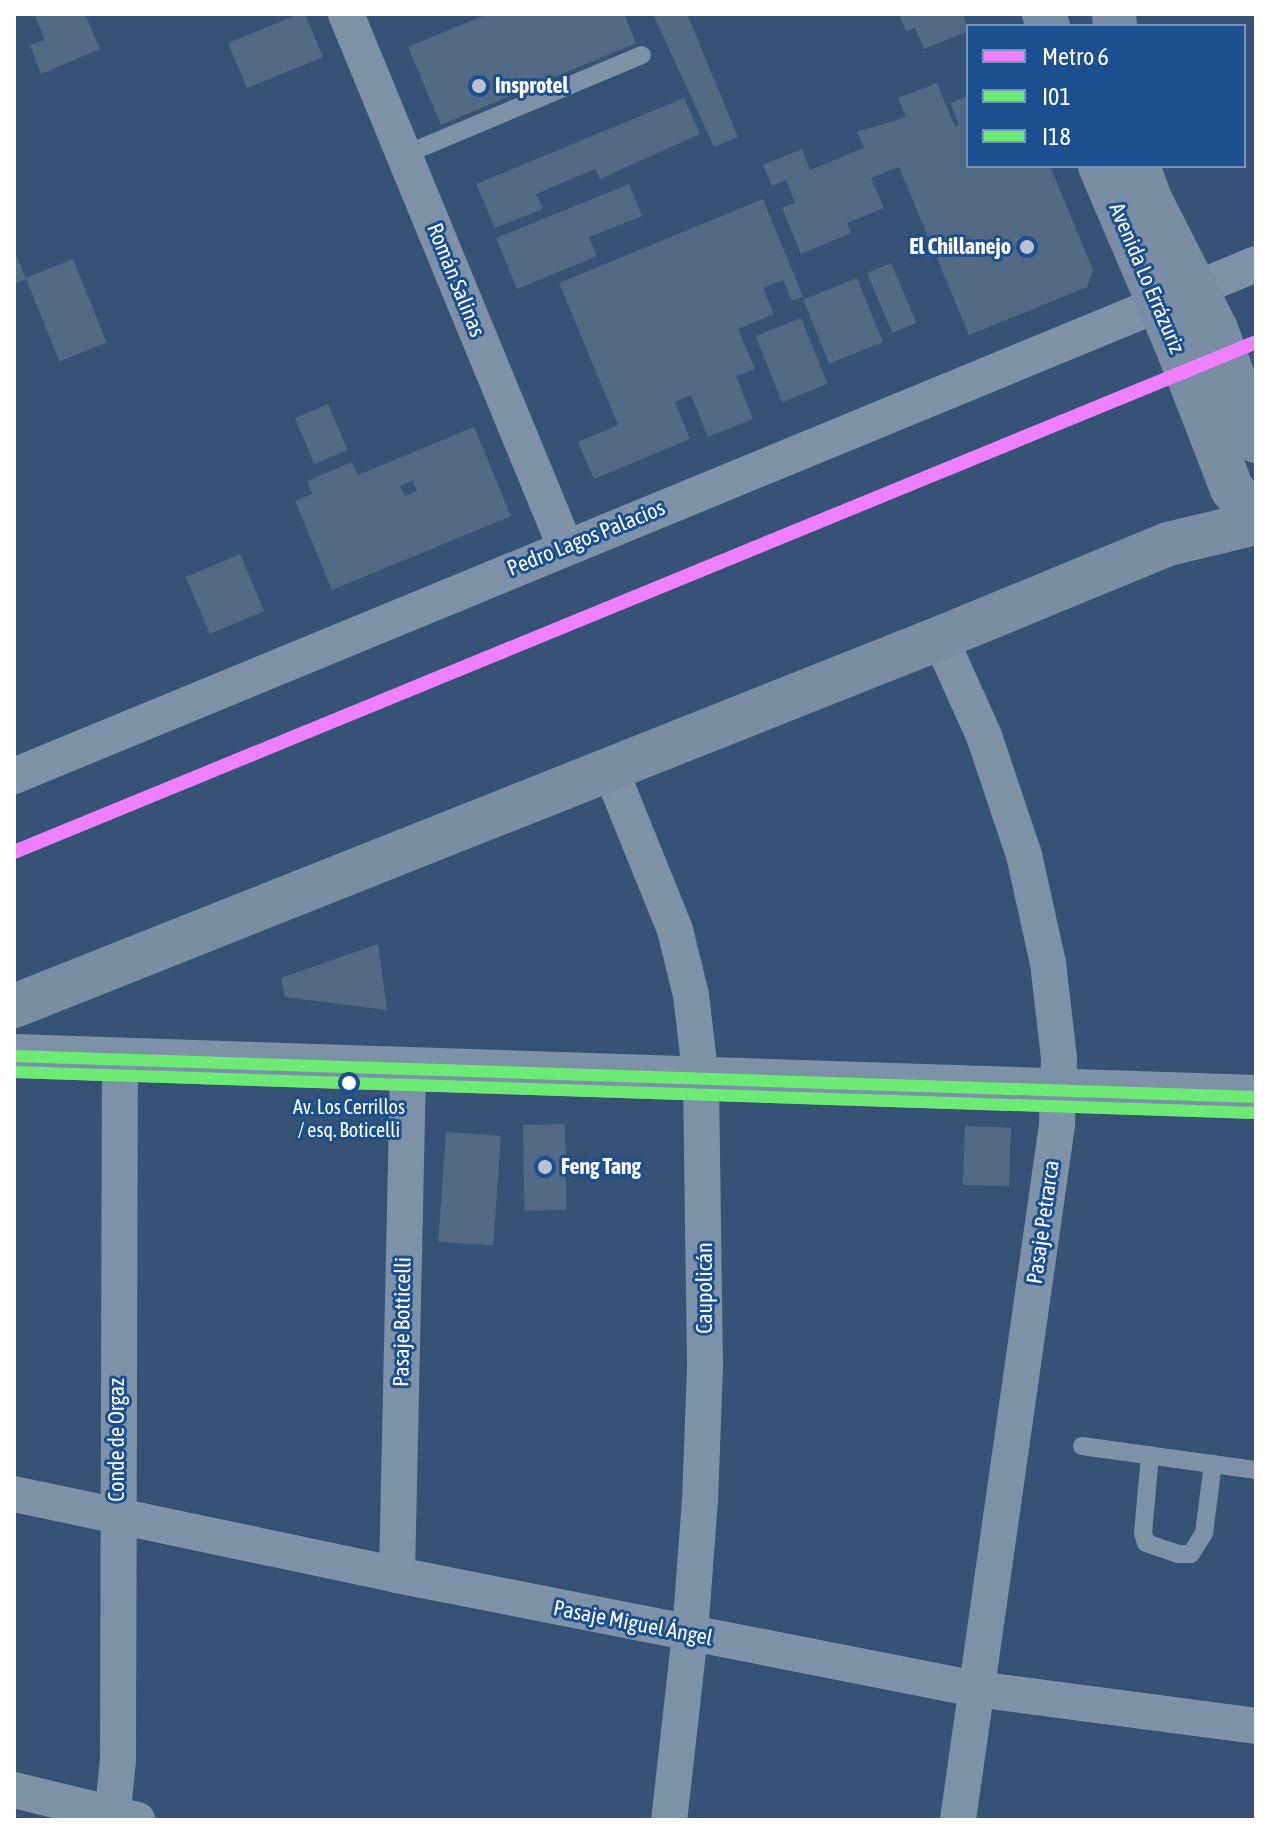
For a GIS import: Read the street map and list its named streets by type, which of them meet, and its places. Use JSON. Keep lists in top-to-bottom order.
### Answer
{
  "streets": {
    "main road": ["Avenida Lo Errázuriz"],
    "street": [
      "Román Salinas",
      "Pedro Lagos Palacios",
      "Pasaje Petrarca",
      "Caupolicán",
      "Pasaje Botticelli",
      "Conde de Orgaz",
      "Pasaje Miguel Ángel"
    ]
  },
  "crossings": [
    ["Avenida Lo Errázuriz", "Pedro Lagos Palacios"],
    ["Román Salinas", "Pedro Lagos Palacios"],
    ["Pasaje Petrarca", "Pasaje Miguel Ángel"],
    ["Caupolicán", "Pasaje Miguel Ángel"],
    ["Pasaje Botticelli", "Pasaje Miguel Ángel"],
    ["Conde de Orgaz", "Pasaje Miguel Ángel"]
  ],
  "places": [
    "Insprotel",
    "El Chillanejo",
    "Av. Los Cerrillos / esq. Boticelli",
    "Feng Tang"
  ],
  "lines": ["metro line 6", "transit line I01", "transit line I18"],
  "legend": ["Metro 6", "I01", "I18"]
}
